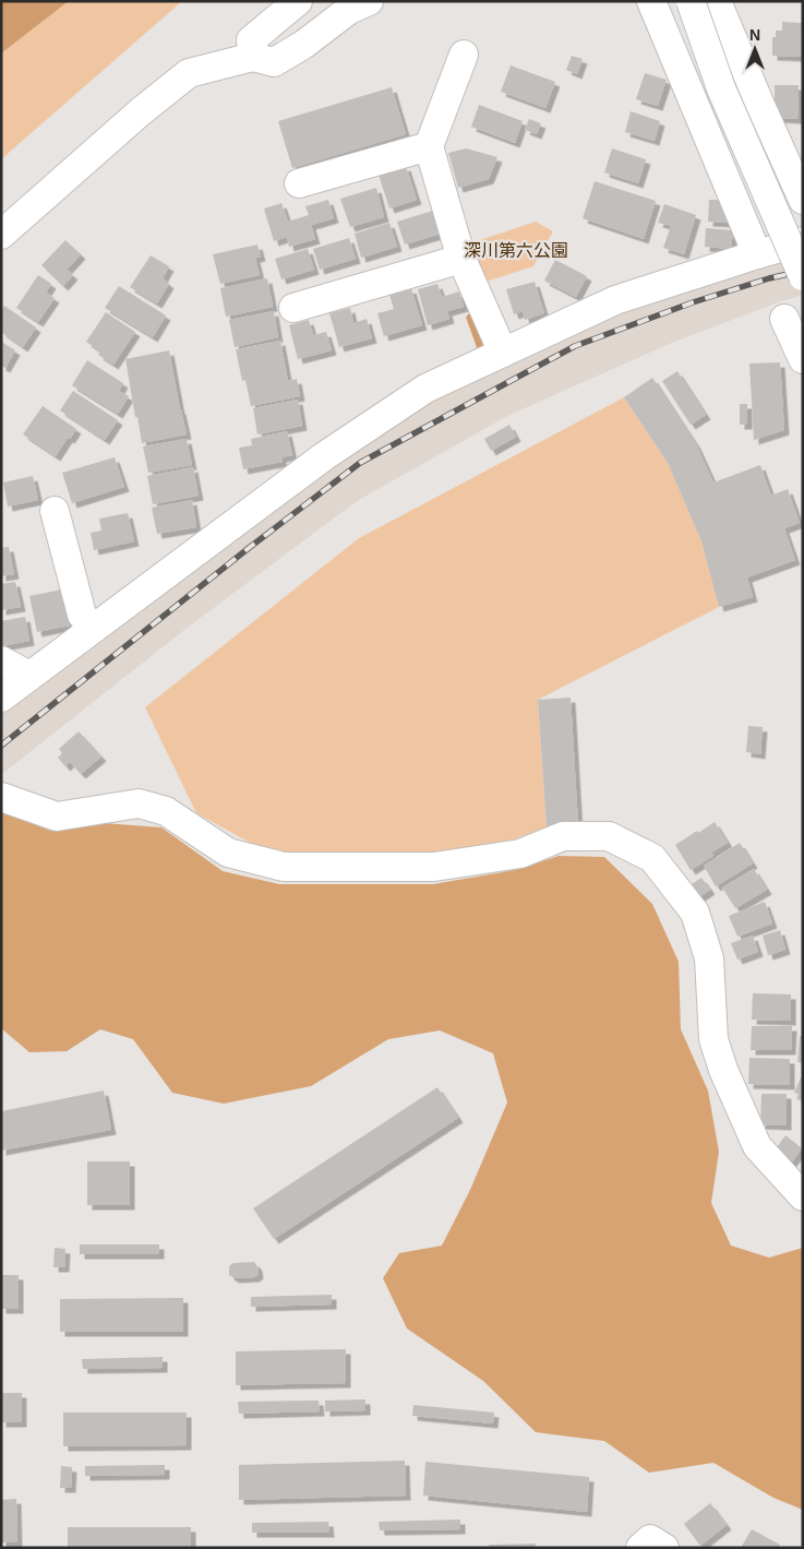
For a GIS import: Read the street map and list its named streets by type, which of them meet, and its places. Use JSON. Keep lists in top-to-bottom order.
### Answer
{
  "parks": ["深川第六公園"],
  "north": "top"
}
